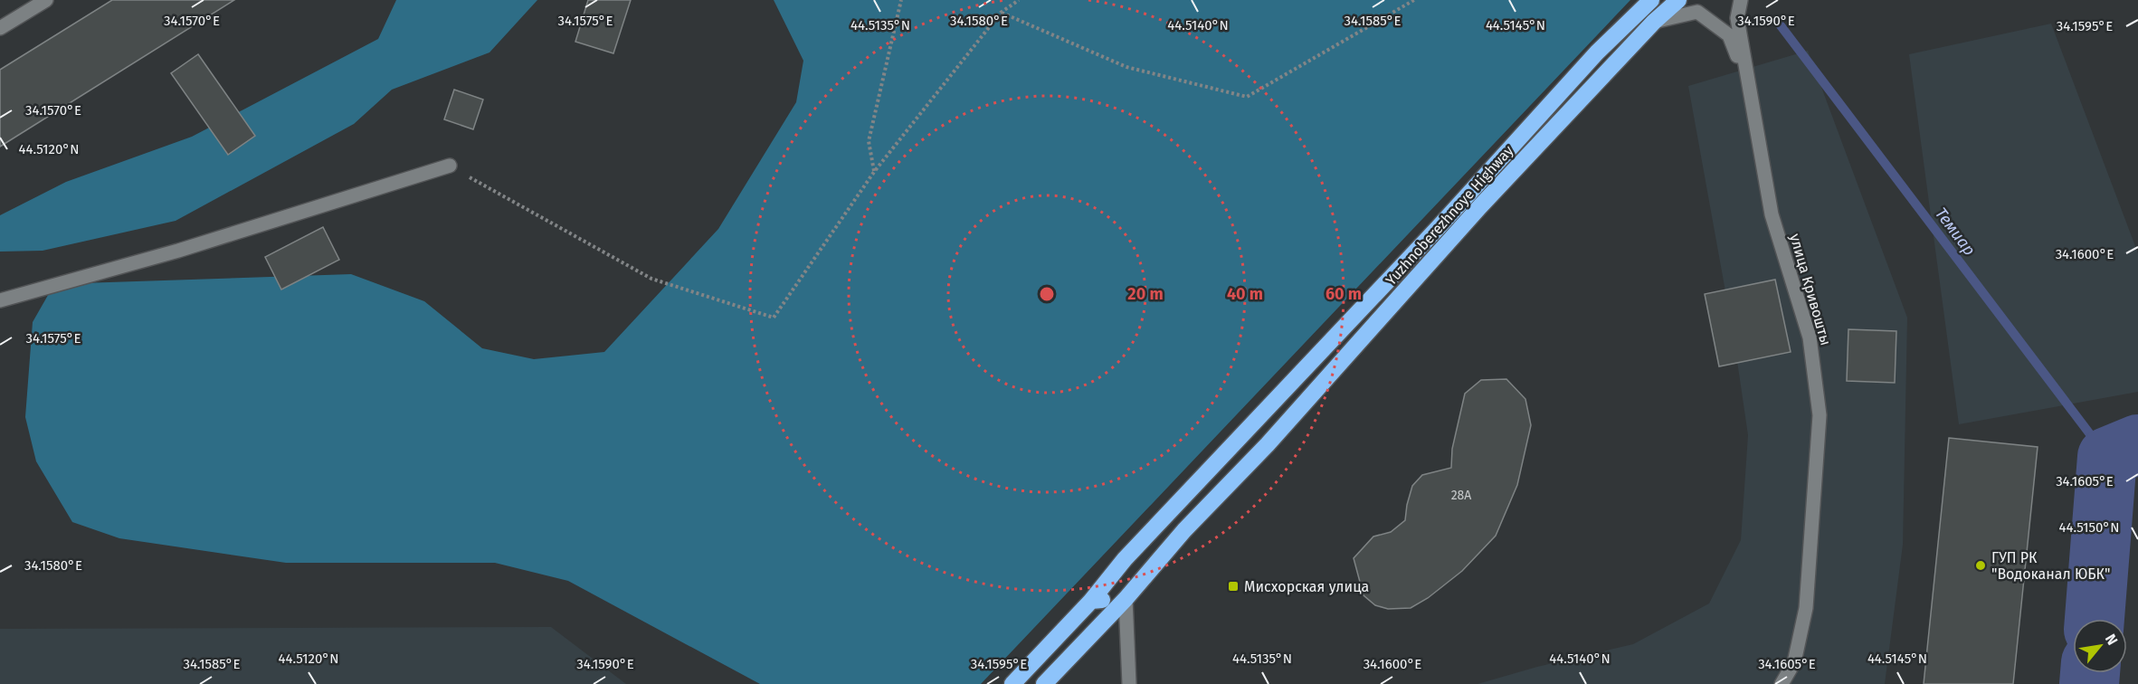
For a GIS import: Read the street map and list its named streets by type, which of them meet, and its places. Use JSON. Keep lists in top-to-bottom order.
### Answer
{
  "streets": {
    "highway": ["Yuzhnoberezhnoye Highway"],
    "street": ["улица Кривошты"]
  },
  "water": ["Темиар"],
  "places": {
    "other": ["ГУП РК \"Водоканал ЮБК\""],
    "transit": ["Мисхорская улица"]
  },
  "house_numbers": ["28А"],
  "north": "top right",
  "coordinates": [
    "34.1570°E",
    "34.1575°E",
    "34.1580°E",
    "34.1590°E",
    "34.1585°E",
    "44.5135°N",
    "44.5140°N",
    "44.5145°N",
    "34.1595°E",
    "44.5120°N",
    "34.1600°E",
    "34.1605°E",
    "44.5150°N"
  ],
  "rings": ["20 m", "40 m", "60 m"]
}
